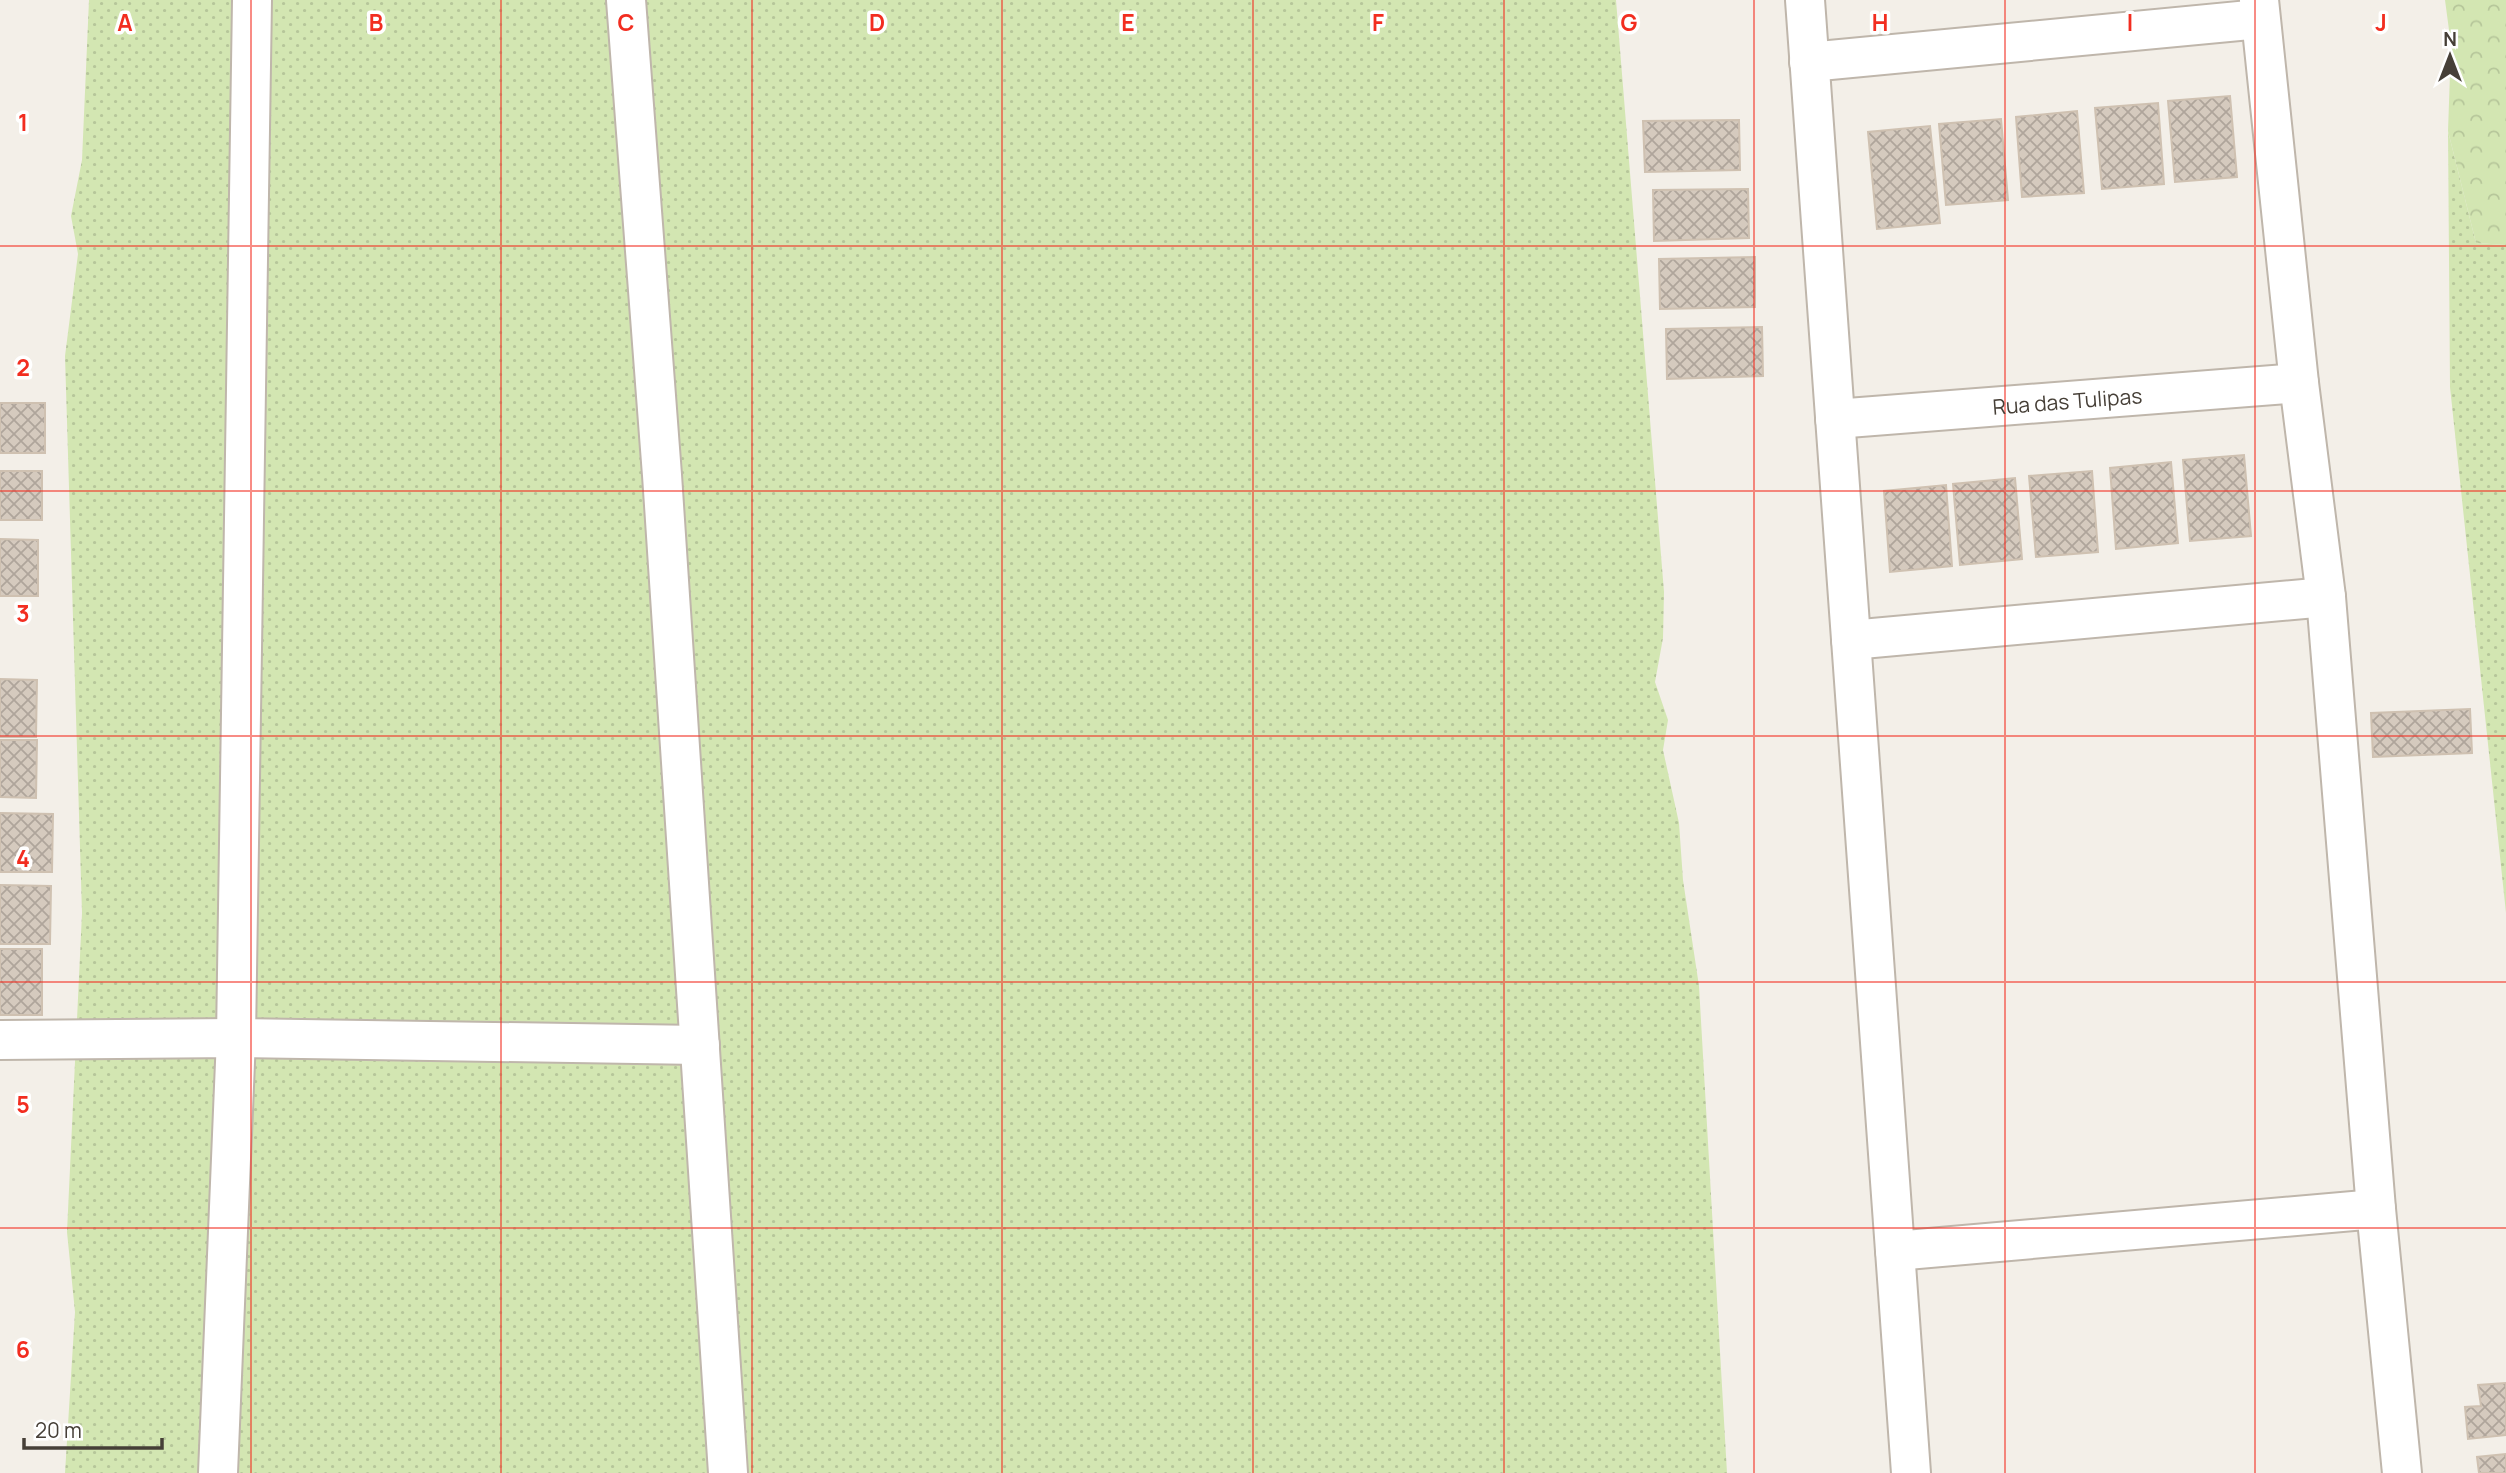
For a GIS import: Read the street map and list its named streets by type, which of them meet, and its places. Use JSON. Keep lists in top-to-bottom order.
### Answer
{
  "streets": {
    "street": ["Rua das Tulipas"]
  },
  "scale_bar": "20 m",
  "north": "top",
  "grid": {
    "columns": [
      "A",
      "B",
      "C",
      "D",
      "E",
      "F",
      "G",
      "H",
      "I",
      "J"
    ],
    "rows": [
      "1",
      "2",
      "3",
      "4",
      "5",
      "6"
    ]
  }
}
